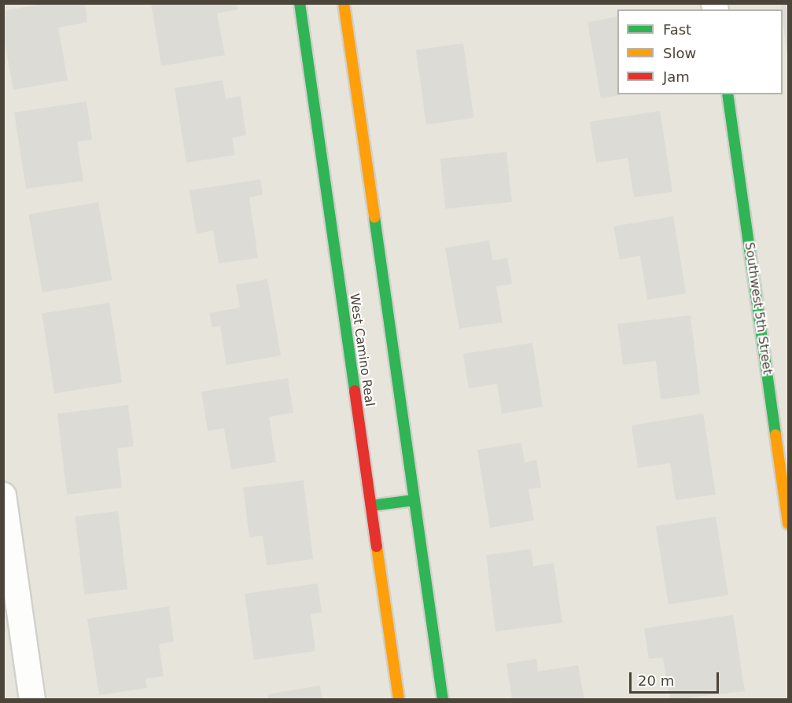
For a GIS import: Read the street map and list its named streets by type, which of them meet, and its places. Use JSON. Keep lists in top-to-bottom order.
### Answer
{
  "streets": {
    "street": ["Southwest 5th Street", "West Camino Real"]
  },
  "legend": ["Fast", "Slow", "Jam"],
  "scale_bar": "20 m"
}
